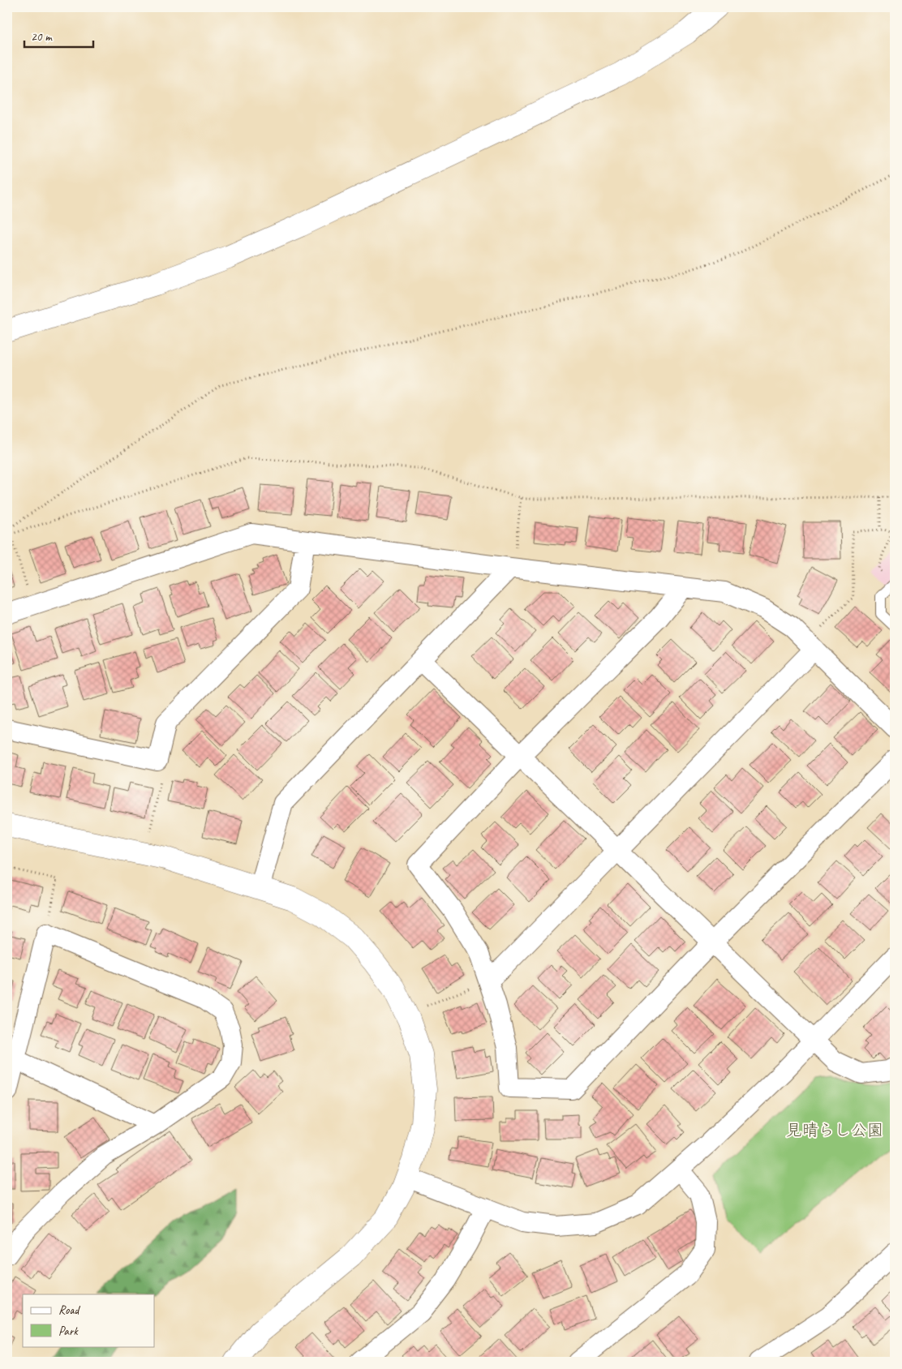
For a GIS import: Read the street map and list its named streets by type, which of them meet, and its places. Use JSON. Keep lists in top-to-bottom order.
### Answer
{
  "parks": ["見晴らし公園"],
  "legend": ["Road", "Park"],
  "scale_bar": "20 m"
}
